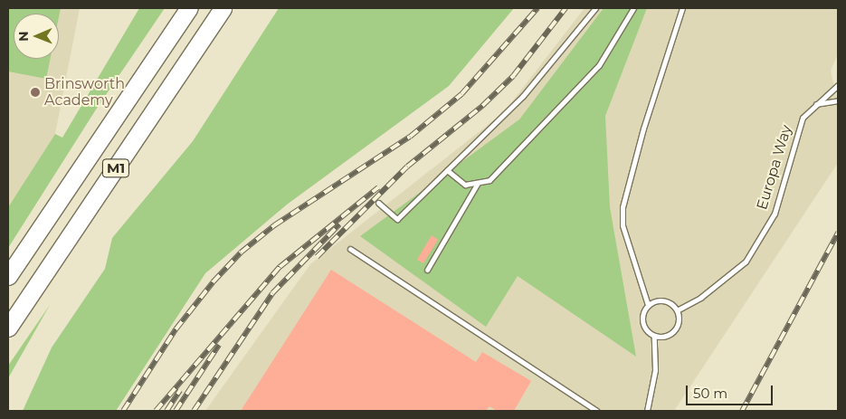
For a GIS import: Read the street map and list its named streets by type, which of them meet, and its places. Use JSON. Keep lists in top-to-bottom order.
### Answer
{
  "streets": {
    "highway": ["M1"],
    "lane": ["Europa Way"]
  },
  "places": ["Brinsworth Academy"],
  "scale_bar": "50 m",
  "north": "left"
}
